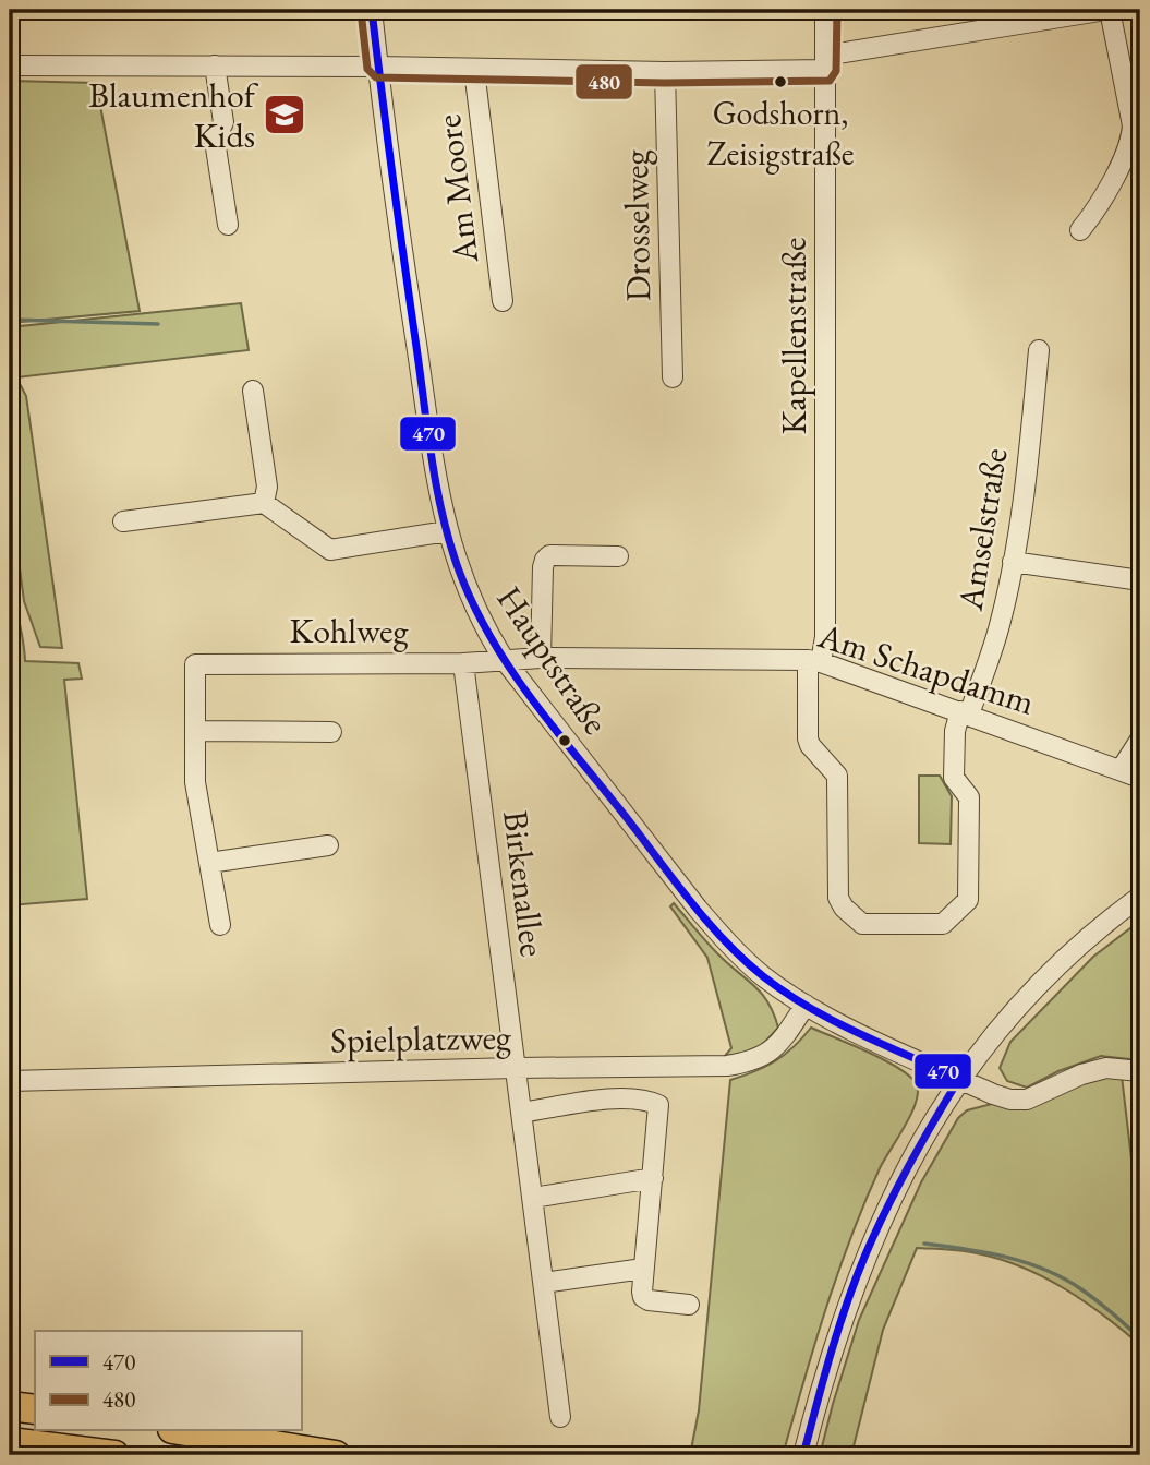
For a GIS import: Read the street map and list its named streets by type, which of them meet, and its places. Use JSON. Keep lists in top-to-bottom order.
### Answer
{
  "streets": {
    "street": [
      "Am Moore",
      "Drosselweg",
      "Kapellenstraße",
      "Amselstraße",
      "Kohlweg",
      "Hauptstraße",
      "Am Schapdamm",
      "Birkenallee",
      "Spielplatzweg"
    ]
  },
  "crossings": [
    ["Am Moore", "Drosselweg"],
    ["Am Moore", "Kapellenstraße"],
    ["Am Moore", "Hauptstraße"],
    ["Kapellenstraße", "Amselstraße"],
    ["Kapellenstraße", "Am Schapdamm"],
    ["Amselstraße", "Am Schapdamm"],
    ["Kohlweg", "Hauptstraße"],
    ["Kohlweg", "Am Schapdamm"],
    ["Kohlweg", "Birkenallee"],
    ["Hauptstraße", "Am Schapdamm"],
    ["Hauptstraße", "Spielplatzweg"],
    ["Birkenallee", "Spielplatzweg"]
  ],
  "places": {
    "other": ["Godshorn, Zeisigstraße"],
    "school or university": ["Blaumenhof Kids"]
  },
  "lines": ["transit line 470", "transit line 480"],
  "legend": ["470", "480"]
}
